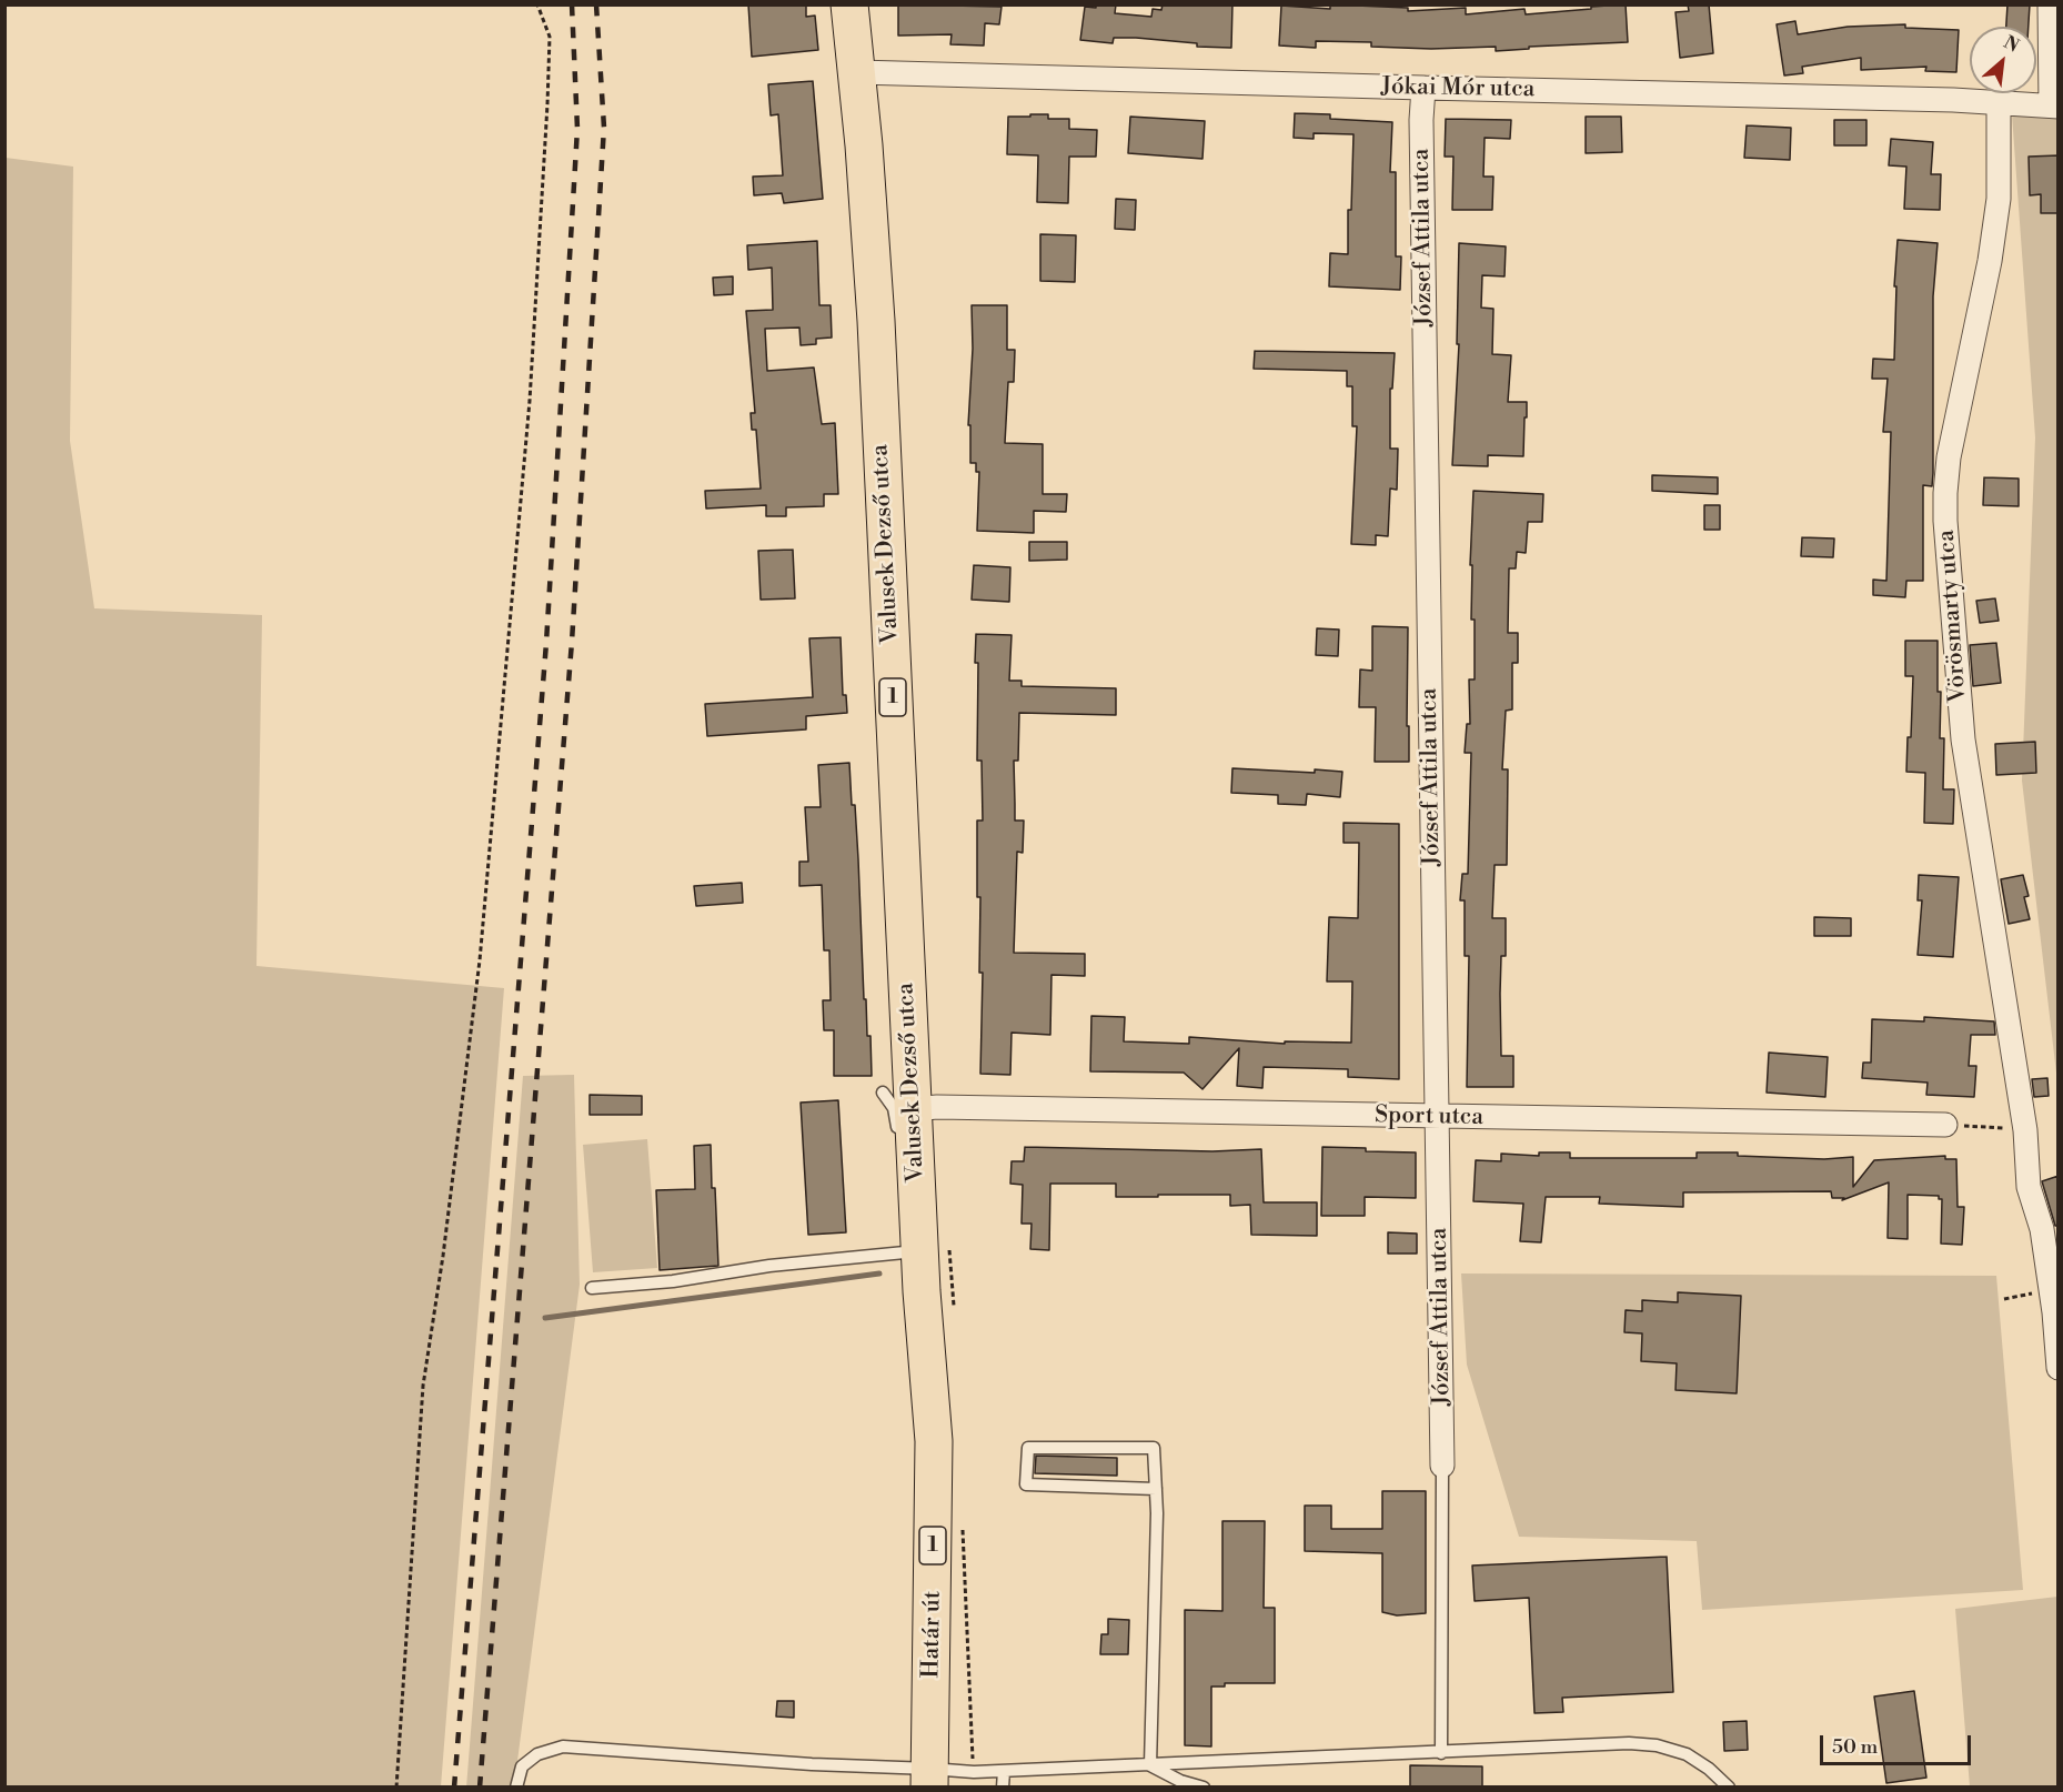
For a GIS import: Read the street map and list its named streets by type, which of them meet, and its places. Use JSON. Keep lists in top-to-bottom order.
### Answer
{
  "streets": {
    "main road": ["Valusek Dezső utca", "1", "Határ út"],
    "street": [
      "Jókai Mór utca",
      "József Attila utca",
      "Vörösmarty utca",
      "Sport utca"
    ]
  },
  "crossings": [
    ["Jókai Mór utca", "József Attila utca"],
    ["Jókai Mór utca", "Valusek Dezső utca"],
    ["Jókai Mór utca", "Vörösmarty utca"],
    ["József Attila utca", "Sport utca"],
    ["Valusek Dezső utca", "Sport utca"],
    ["Valusek Dezső utca", "Határ út"]
  ],
  "scale_bar": "50 m",
  "north": "top right"
}
